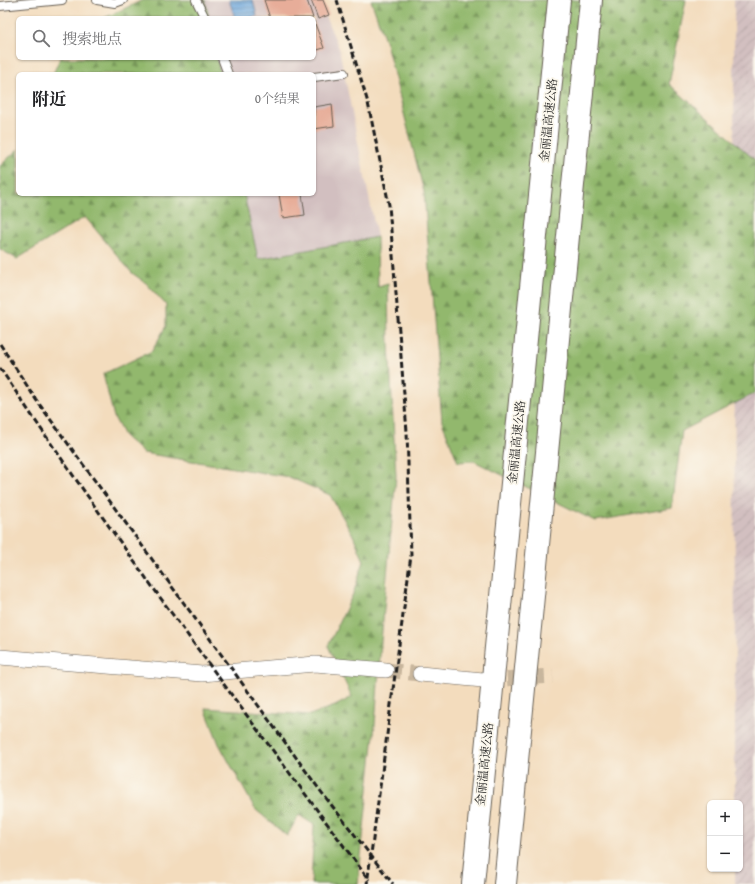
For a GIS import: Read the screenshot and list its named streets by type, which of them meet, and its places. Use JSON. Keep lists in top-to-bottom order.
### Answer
{
  "streets": {
    "highway": ["金丽温高速公路"]
  },
  "page": {
    "search": "搜索地点",
    "heading": ["附近", "0个结果"],
    "map_buttons": ["+", "−"]
  }
}
